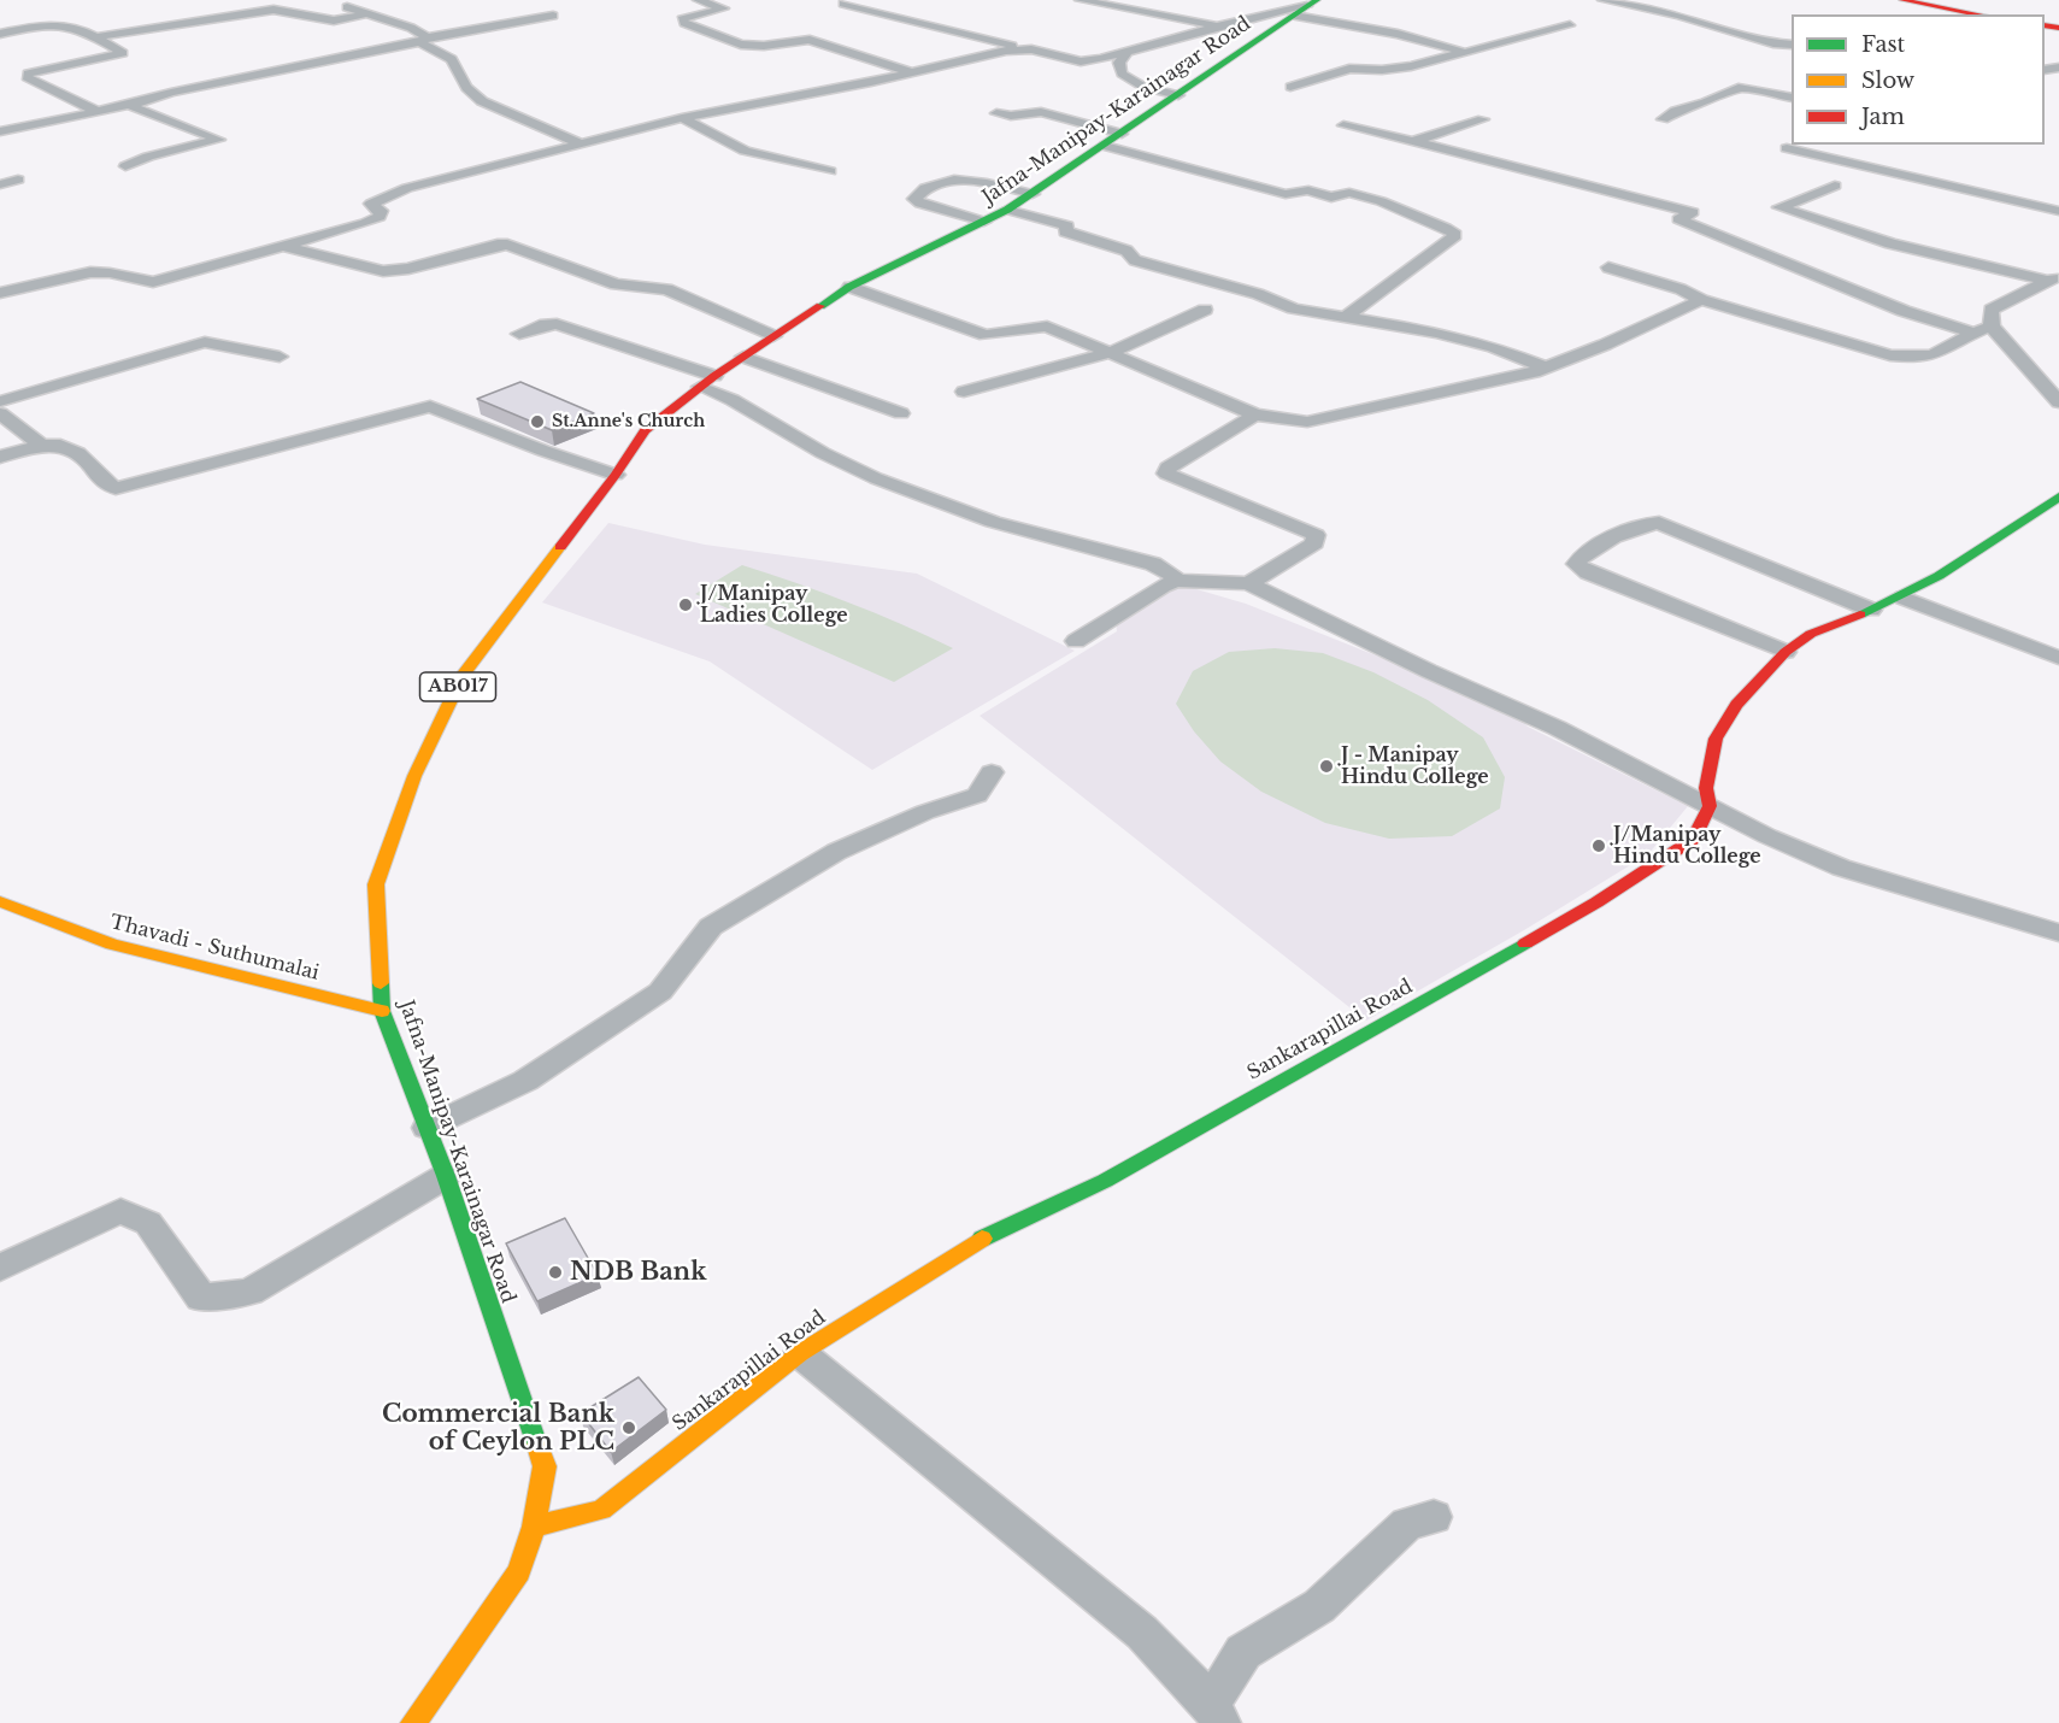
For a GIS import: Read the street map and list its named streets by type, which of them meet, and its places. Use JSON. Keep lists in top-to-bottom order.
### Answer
{
  "streets": {
    "main road": [
      "Jafna-Manipay-Karainagar Road",
      "AB017",
      "Thavadi - Suthumalai",
      "Sankarapillai Road"
    ]
  },
  "crossings": [
    ["Jafna-Manipay-Karainagar Road", "Thavadi - Suthumalai"],
    ["Jafna-Manipay-Karainagar Road", "Sankarapillai Road"]
  ],
  "places": [
    "St.Anne's Church",
    "J/Manipay Ladies College",
    "J - Manipay Hindu College",
    "J/Manipay Hindu College",
    "NDB Bank",
    "Commercial Bank of Ceylon PLC"
  ],
  "legend": ["Fast", "Slow", "Jam"]
}
